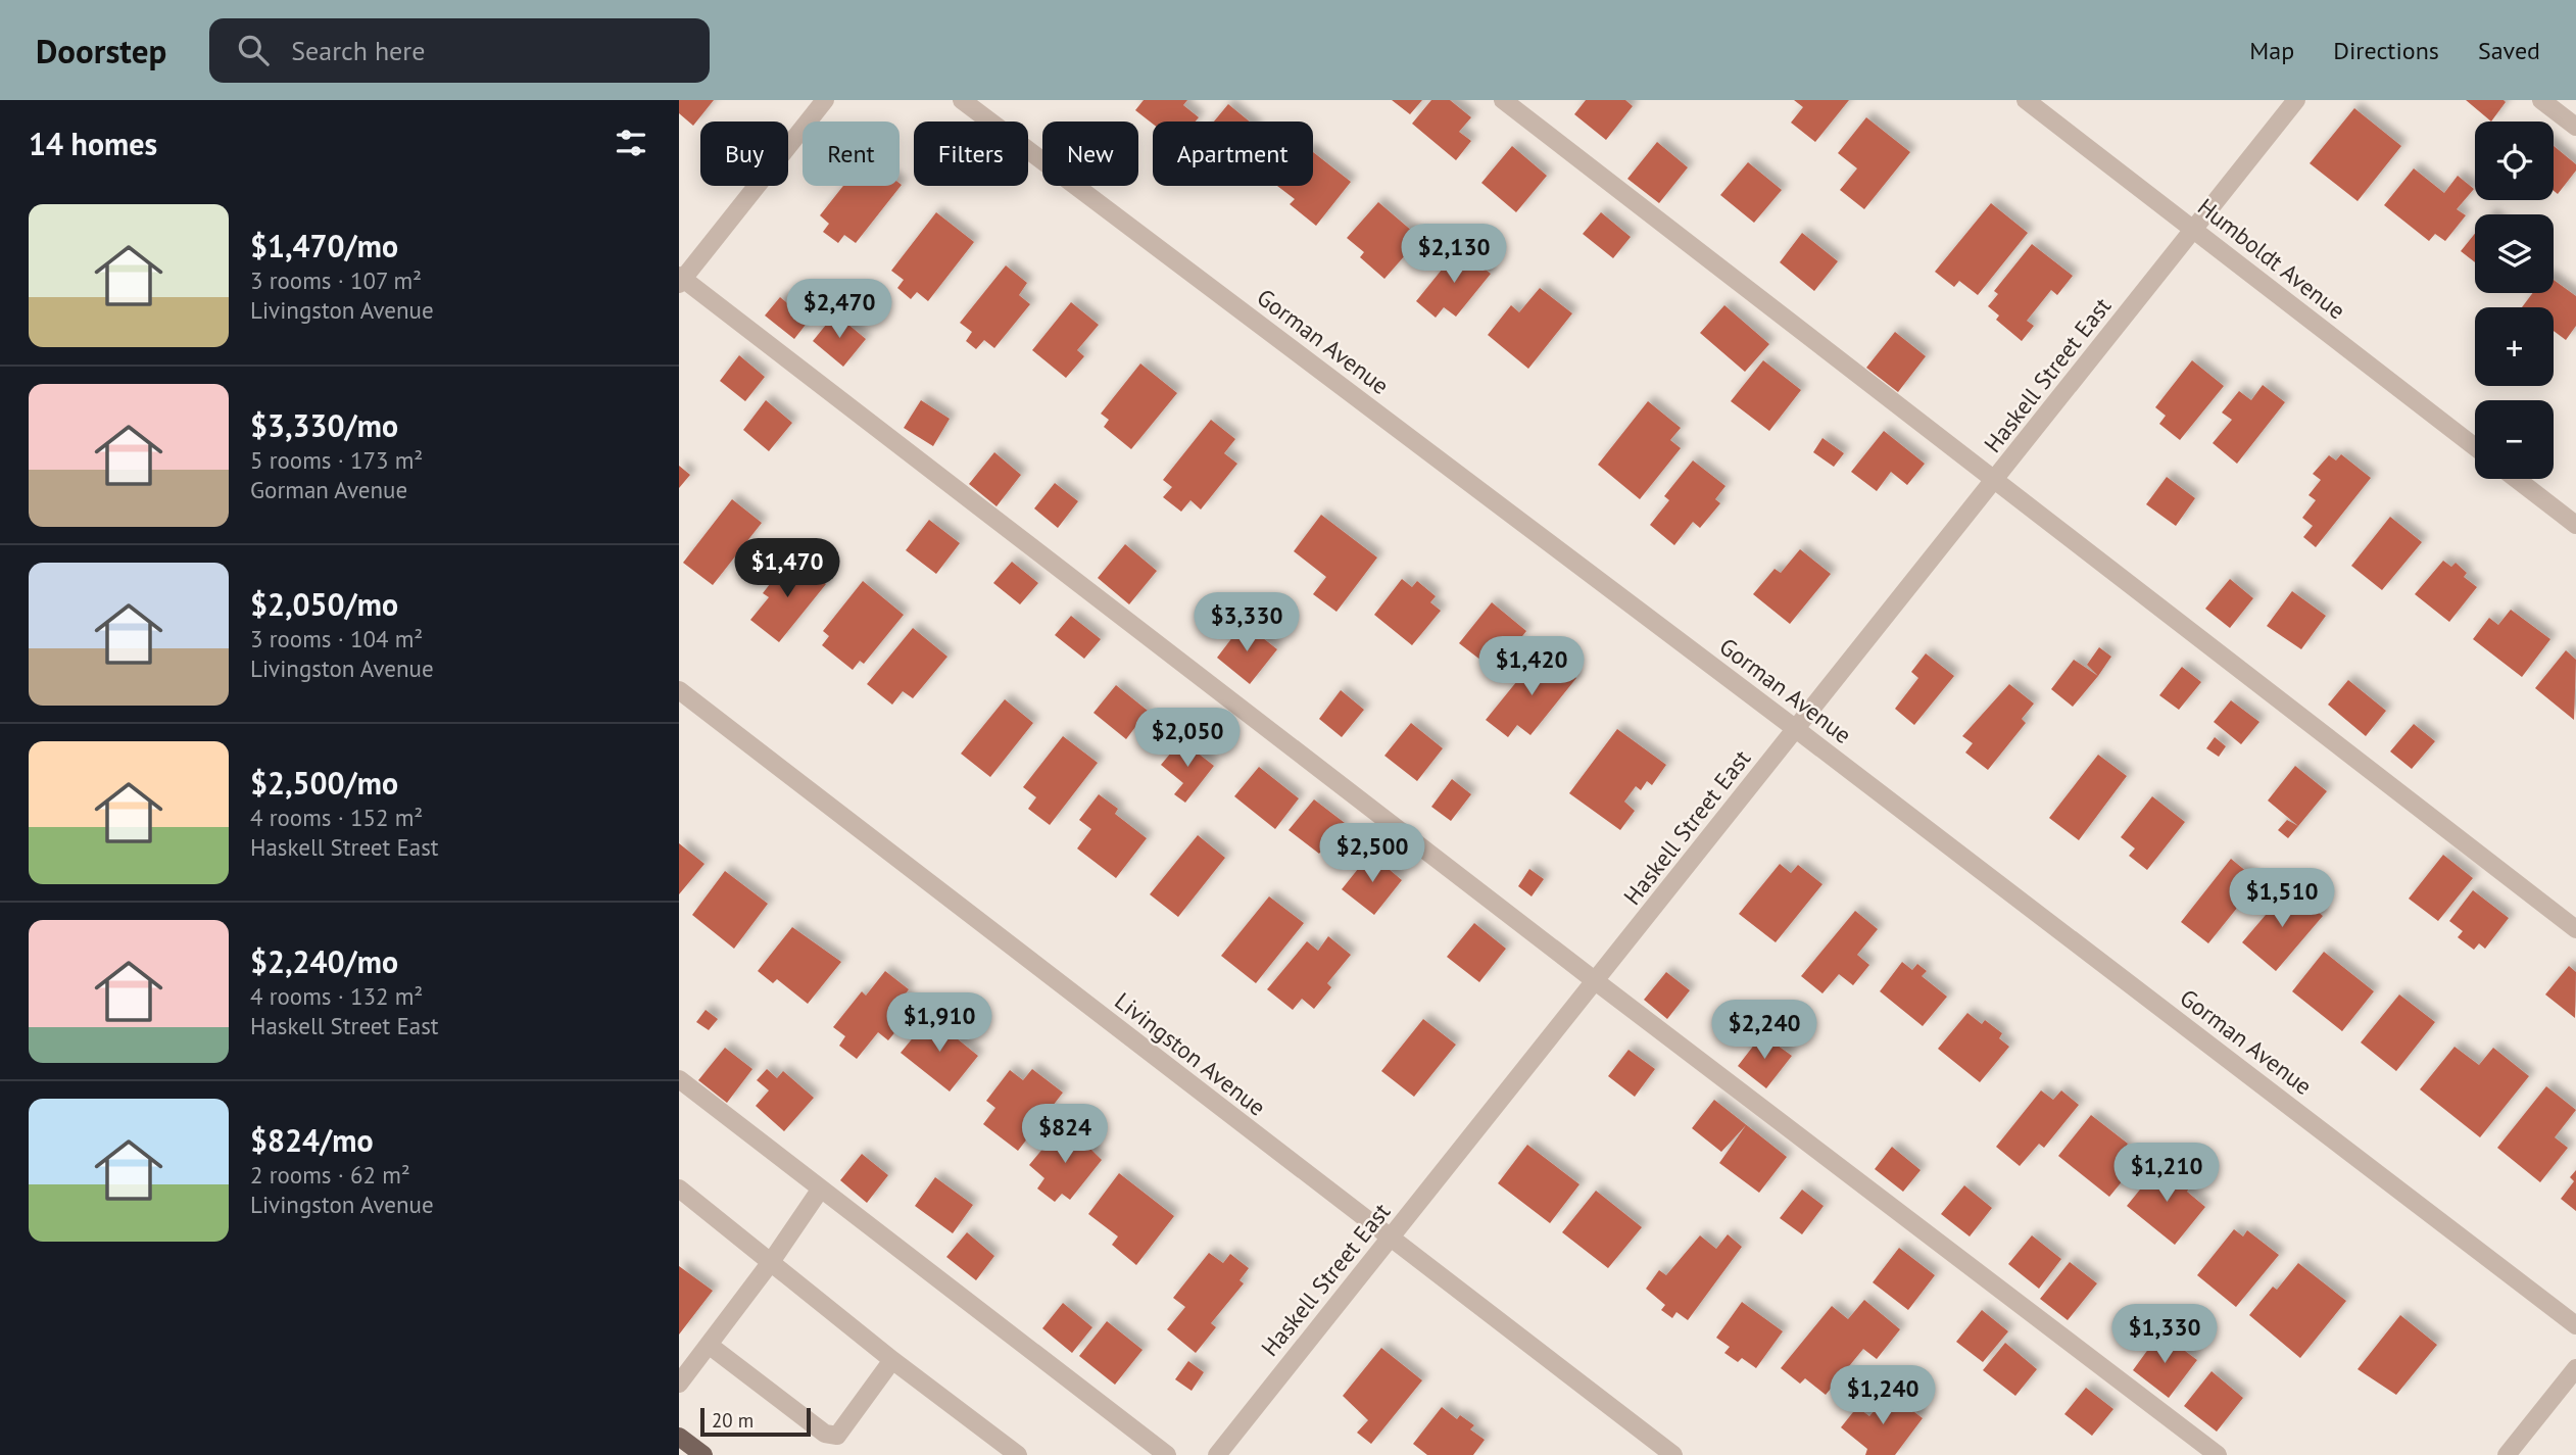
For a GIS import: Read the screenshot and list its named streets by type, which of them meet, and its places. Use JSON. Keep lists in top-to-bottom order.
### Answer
{
  "streets": {
    "street": [
      "Humboldt Avenue",
      "Gorman Avenue",
      "Haskell Street East",
      "Livingston Avenue"
    ]
  },
  "crossings": [
    ["Humboldt Avenue", "Haskell Street East"],
    ["Gorman Avenue", "Haskell Street East"],
    ["Haskell Street East", "Livingston Avenue"]
  ],
  "scale_bar": "20 m",
  "page": {
    "header": "Doorstep",
    "search": "Search here",
    "nav": ["Map", "Directions", "Saved"],
    "heading": "14 homes",
    "map_buttons": ["+", "−"],
    "chip": [
      "Buy",
      "Rent",
      "Filters",
      "New",
      "Apartment"
    ],
    "list": [
      {
        "name": "$1,470/mo",
        "note": "3 rooms · 107 m² · Livingston Avenue"
      },
      {
        "name": "$3,330/mo",
        "note": "5 rooms · 173 m² · Gorman Avenue"
      },
      {
        "name": "$2,050/mo",
        "note": "3 rooms · 104 m² · Livingston Avenue"
      },
      {
        "name": "$2,500/mo",
        "note": "4 rooms · 152 m² · Haskell Street East"
      },
      {
        "name": "$2,240/mo",
        "note": "4 rooms · 132 m² · Haskell Street East"
      },
      {
        "name": "$824/mo",
        "note": "2 rooms · 62 m² · Livingston Avenue"
      }
    ],
    "price": [
      "$2,130",
      "$2,470",
      "$1,470",
      "$3,330",
      "$1,420",
      "$2,050",
      "$2,500",
      "$1,510",
      "$1,910",
      "$2,240",
      "$824",
      "$1,210",
      "$1,330",
      "$1,240"
    ],
    "scale": "20 m"
  }
}
